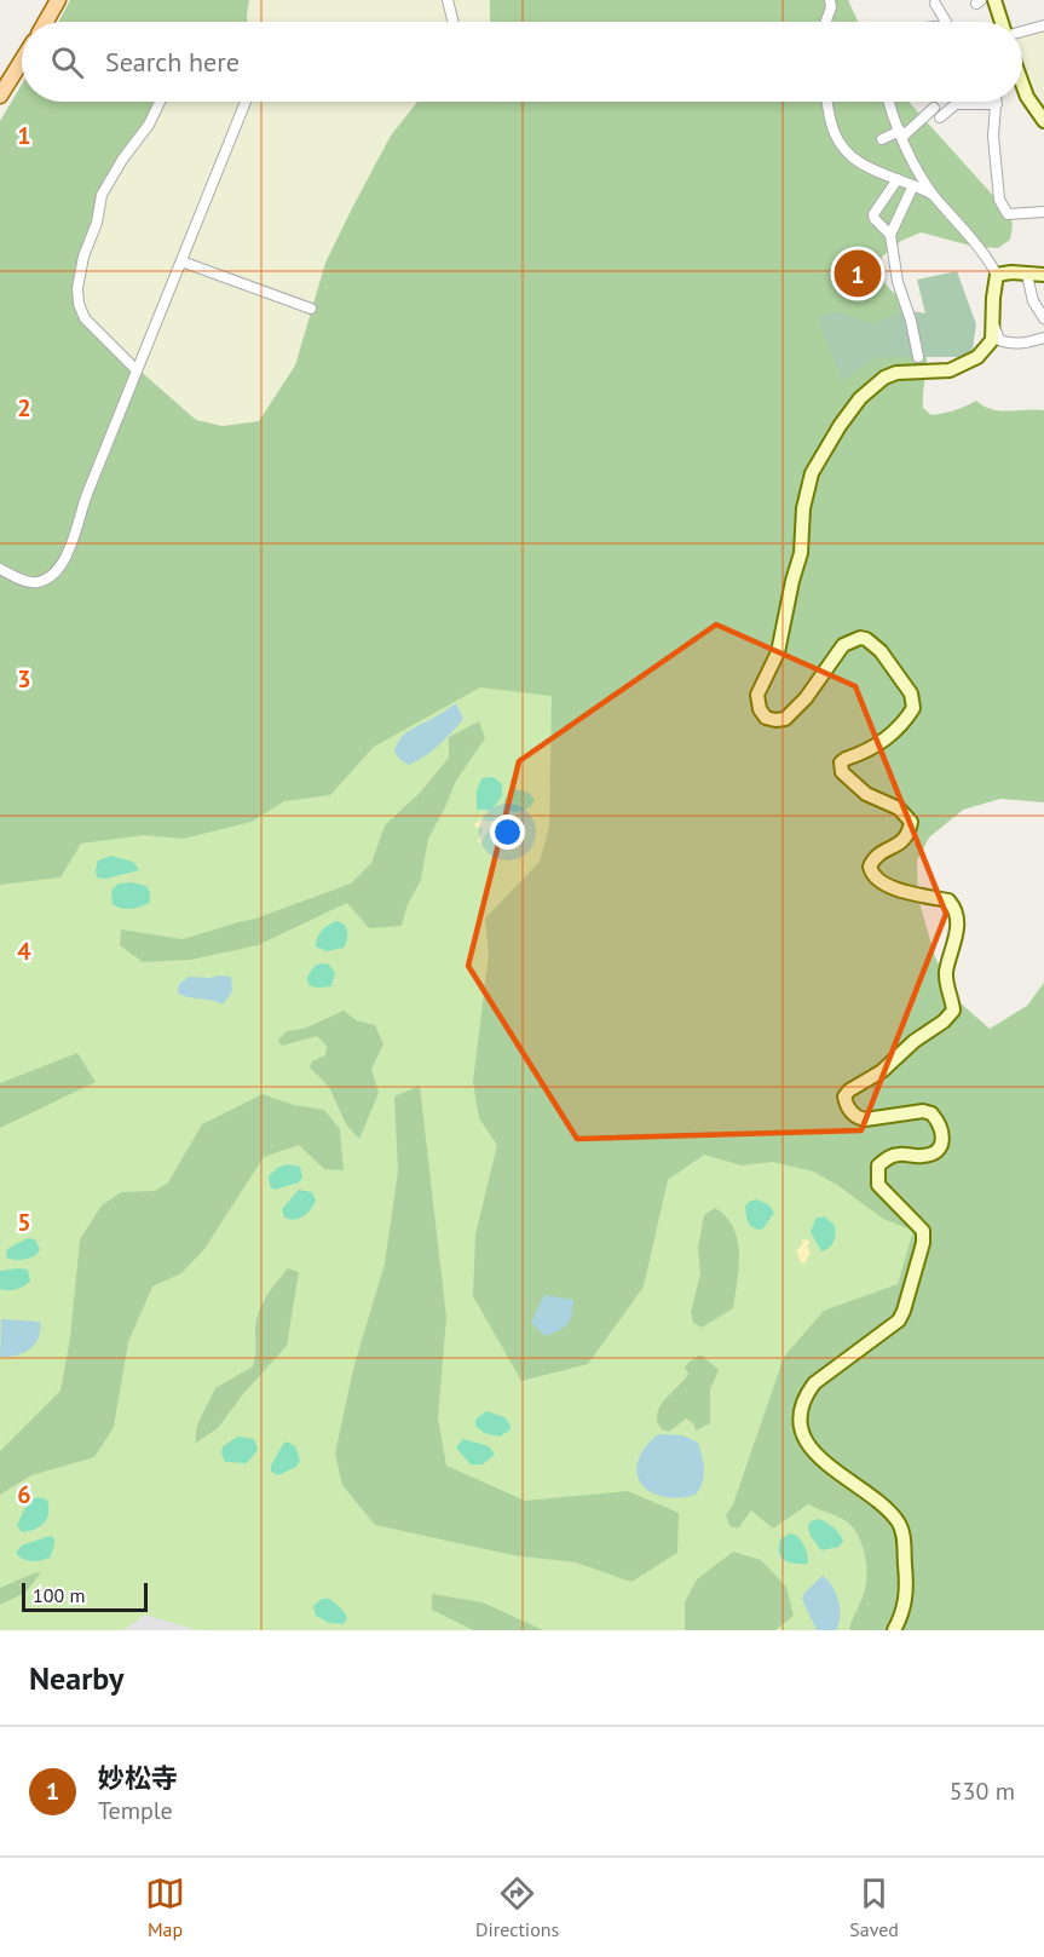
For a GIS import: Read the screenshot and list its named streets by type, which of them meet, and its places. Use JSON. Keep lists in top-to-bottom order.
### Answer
{
  "scale_bar": "100 m",
  "page": {
    "search": "Search here",
    "pins": "1",
    "scale": "100 m",
    "heading": "Nearby",
    "list": [
      {
        "mark": "1",
        "name": "妙松寺",
        "note": "Temple",
        "value": "530 m"
      }
    ],
    "nav": ["Map", "Directions", "Saved"]
  },
  "grid": {
    "rows": [
      "1",
      "2",
      "3",
      "4",
      "5",
      "6"
    ]
  }
}
